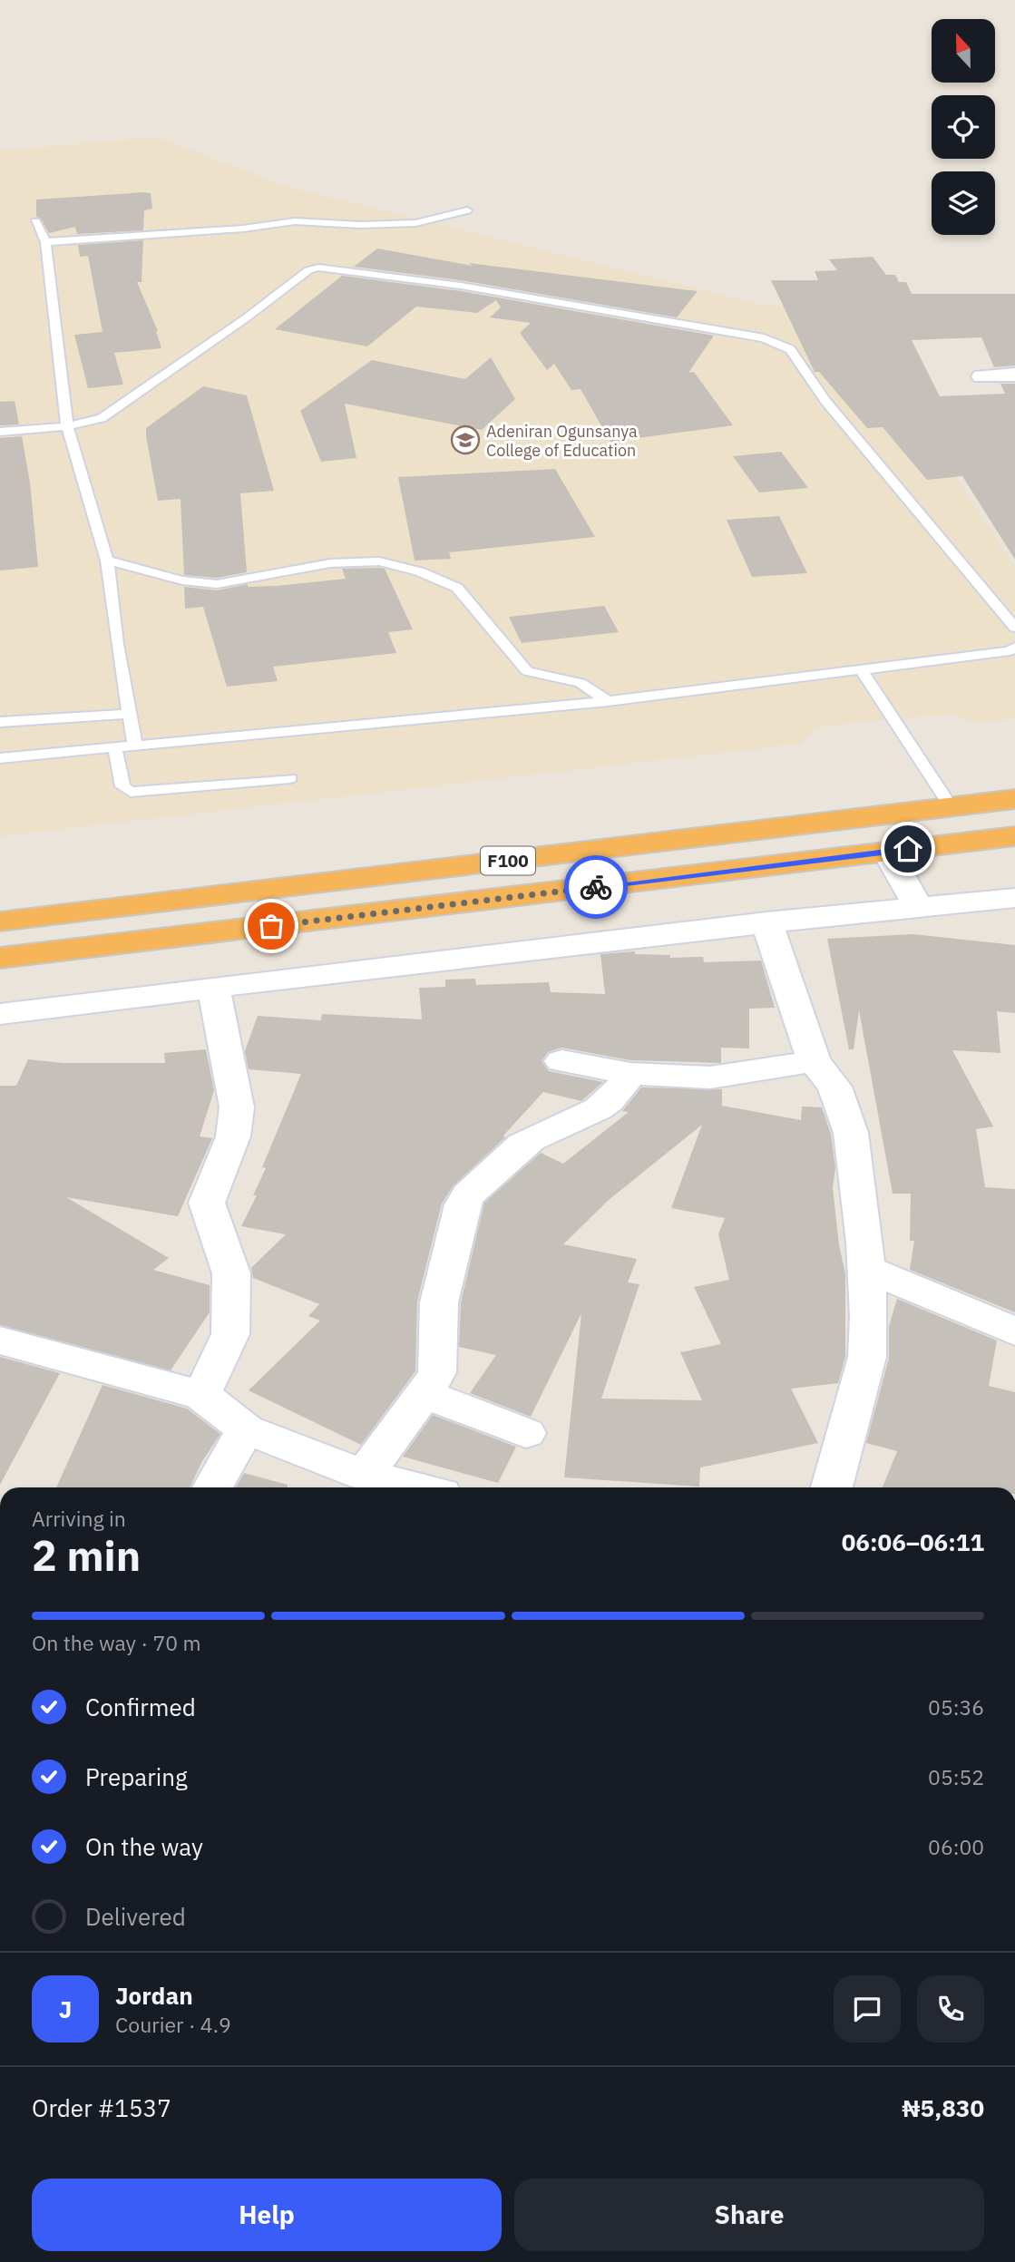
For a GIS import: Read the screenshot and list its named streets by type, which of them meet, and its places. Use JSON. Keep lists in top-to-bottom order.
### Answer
{
  "streets": {
    "highway": ["F100"]
  },
  "places": {
    "school or university": ["Adeniran Ogunsanya College of Education"]
  },
  "north": "top",
  "page": {
    "heading": ["2 min", "Arriving in", "06:06–06:11"],
    "panel": [
      "Jordan",
      "Courier · 4.9",
      "Order #1537",
      "₦5,830"
    ],
    "bar": "On the way · 70 m",
    "list": [
      ["Confirmed", "05:36"],
      ["Preparing", "05:52"],
      ["On the way", "06:00"],
      "Delivered"
    ],
    "round": "J",
    "buttons": ["Help", "Share"]
  }
}
